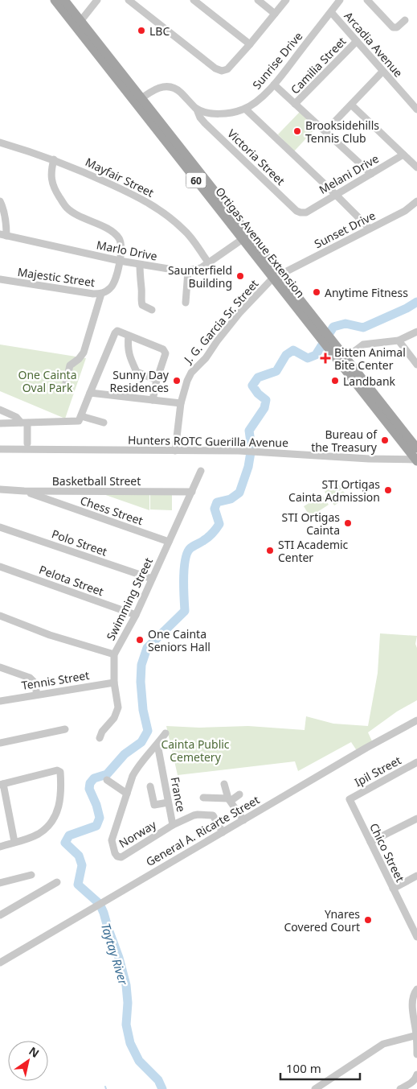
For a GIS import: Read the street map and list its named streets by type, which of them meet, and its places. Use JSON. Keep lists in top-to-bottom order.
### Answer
{
  "streets": {
    "main road": ["60", "Ortigas Avenue Extension"],
    "street": [
      "Arcadia Avenue",
      "Sunrise Drive",
      "Camilia Street",
      "Victoria Street",
      "Melani Drive",
      "Mayfair Street",
      "Sunset Drive",
      "Marlo Drive",
      "Majestic Street",
      "J. G. Garcia Sr. Street",
      "Hunters ROTC Guerilla Avenue",
      "Basketball Street",
      "Chess Street",
      "Polo Street",
      "Pelota Street",
      "Swimming Street",
      "Tennis Street",
      "Ipil Street",
      "France",
      "General A. Ricarte Street",
      "Norway",
      "Chico Street"
    ]
  },
  "crossings": [
    ["Arcadia Avenue", "Sunrise Drive"],
    ["Arcadia Avenue", "Camilia Street"],
    ["Sunrise Drive", "Victoria Street"],
    ["Victoria Street", "Melani Drive"],
    ["Mayfair Street", "Marlo Drive"],
    ["Mayfair Street", "Majestic Street"],
    ["Sunset Drive", "Ortigas Avenue Extension"],
    ["Sunset Drive", "J. G. Garcia Sr. Street"],
    ["Ortigas Avenue Extension", "Marlo Drive"],
    ["Ortigas Avenue Extension", "J. G. Garcia Sr. Street"],
    ["Ortigas Avenue Extension", "Hunters ROTC Guerilla Avenue"],
    ["Marlo Drive", "Majestic Street"],
    ["J. G. Garcia Sr. Street", "Hunters ROTC Guerilla Avenue"],
    ["Basketball Street", "Chess Street"],
    ["Basketball Street", "Swimming Street"],
    ["Chess Street", "Swimming Street"],
    ["Polo Street", "Swimming Street"],
    ["Pelota Street", "Swimming Street"],
    ["Swimming Street", "Tennis Street"],
    ["Ipil Street", "Chico Street"],
    ["France", "Norway"],
    ["General A. Ricarte Street", "Norway"]
  ],
  "water": ["Taytay River"],
  "parks": ["One Cainta Oval Park", "Cainta Public Cemetery"],
  "places": {
    "other": [
      "LBC",
      "Brooksidehills Tennis Club",
      "Saunterfield Building",
      "Anytime Fitness",
      "Sunny Day Residences",
      "Landbank",
      "Bureau of the Treasury",
      "STI Ortigas Cainta Admission",
      "STI Ortigas Cainta",
      "STI Academic Center",
      "One Cainta Seniors Hall",
      "Ynares Covered Court"
    ],
    "health": ["Bitten Animal Bite Center"]
  },
  "scale_bar": "100 m",
  "north": "top right"
}
